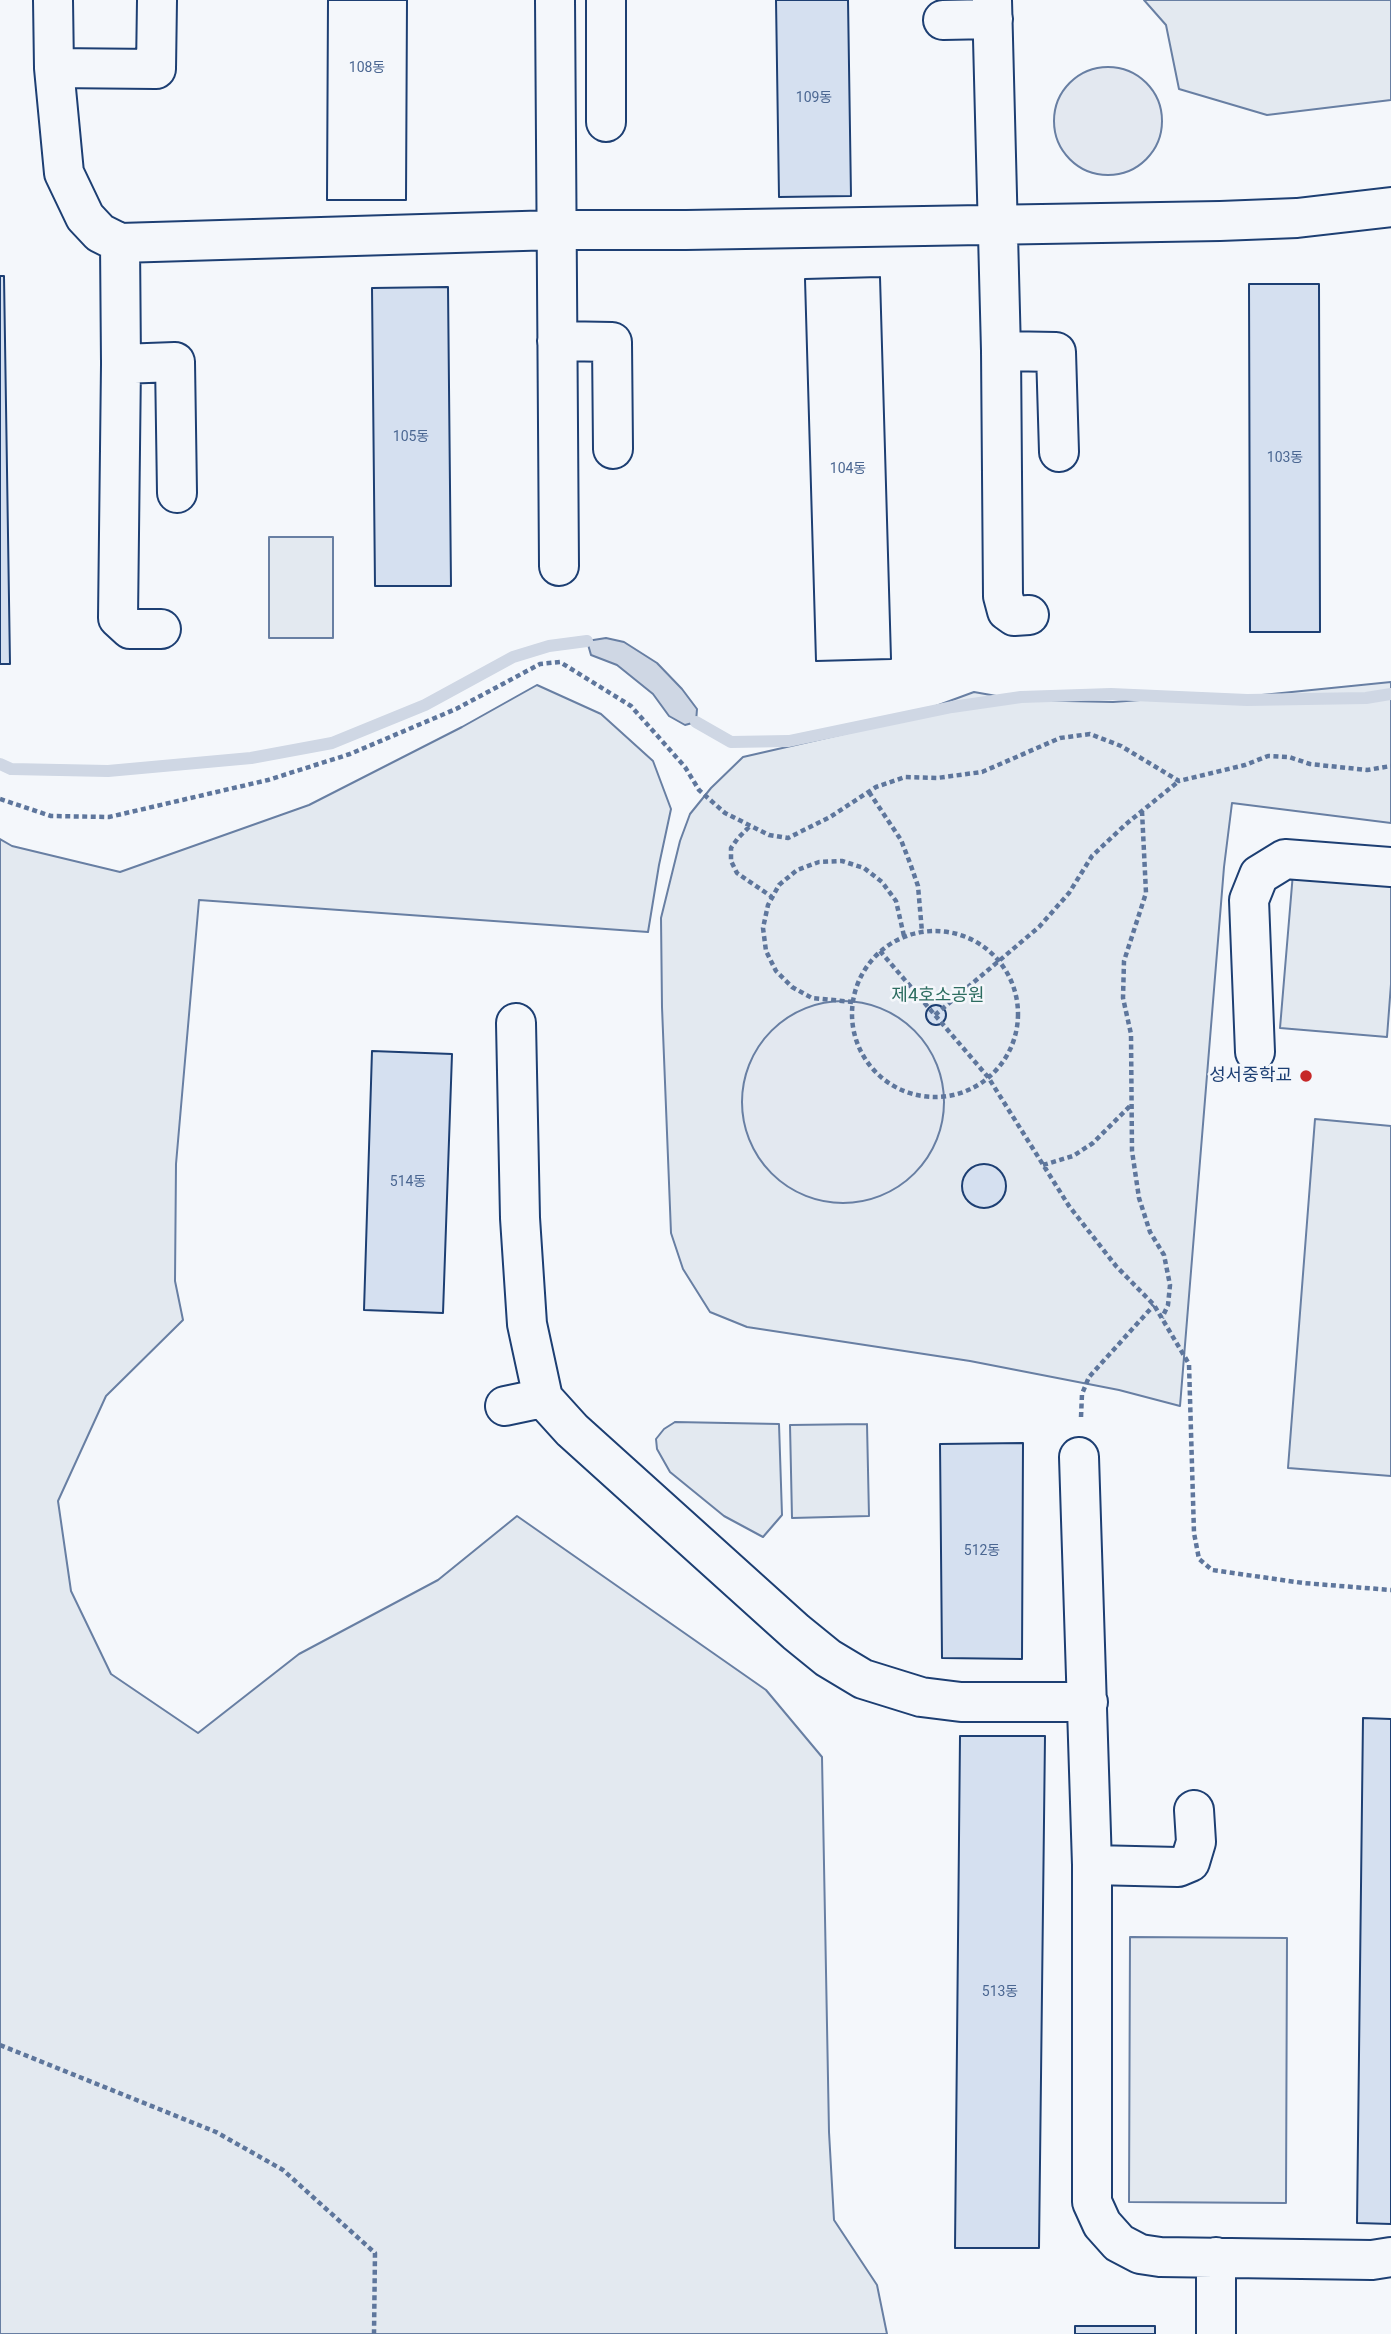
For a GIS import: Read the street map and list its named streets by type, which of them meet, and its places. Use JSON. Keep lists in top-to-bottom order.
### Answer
{
  "parks": ["제4호소공원"],
  "places": ["성서중학교"],
  "house_numbers": [
    "108동",
    "109동",
    "105동",
    "103동",
    "104동",
    "514동",
    "512동",
    "513동"
  ]
}
